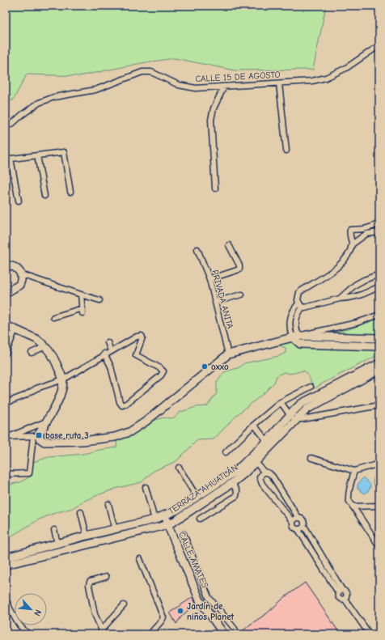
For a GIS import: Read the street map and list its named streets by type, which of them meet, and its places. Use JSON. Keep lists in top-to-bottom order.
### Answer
{
  "streets": {
    "street": [
      "CALLE 15 DE AGOSTO",
      "PRIVADA ANITA",
      "TERRAZA AHUATLÁN",
      "CALLE AMATES"
    ]
  },
  "crossings": [
    ["TERRAZA AHUATLÁN", "CALLE AMATES"]
  ],
  "places": {
    "other": ["oxxo", "Jardín de niños Planet"],
    "transit": ["base ruta 3"]
  },
  "north": "bottom right"
}
